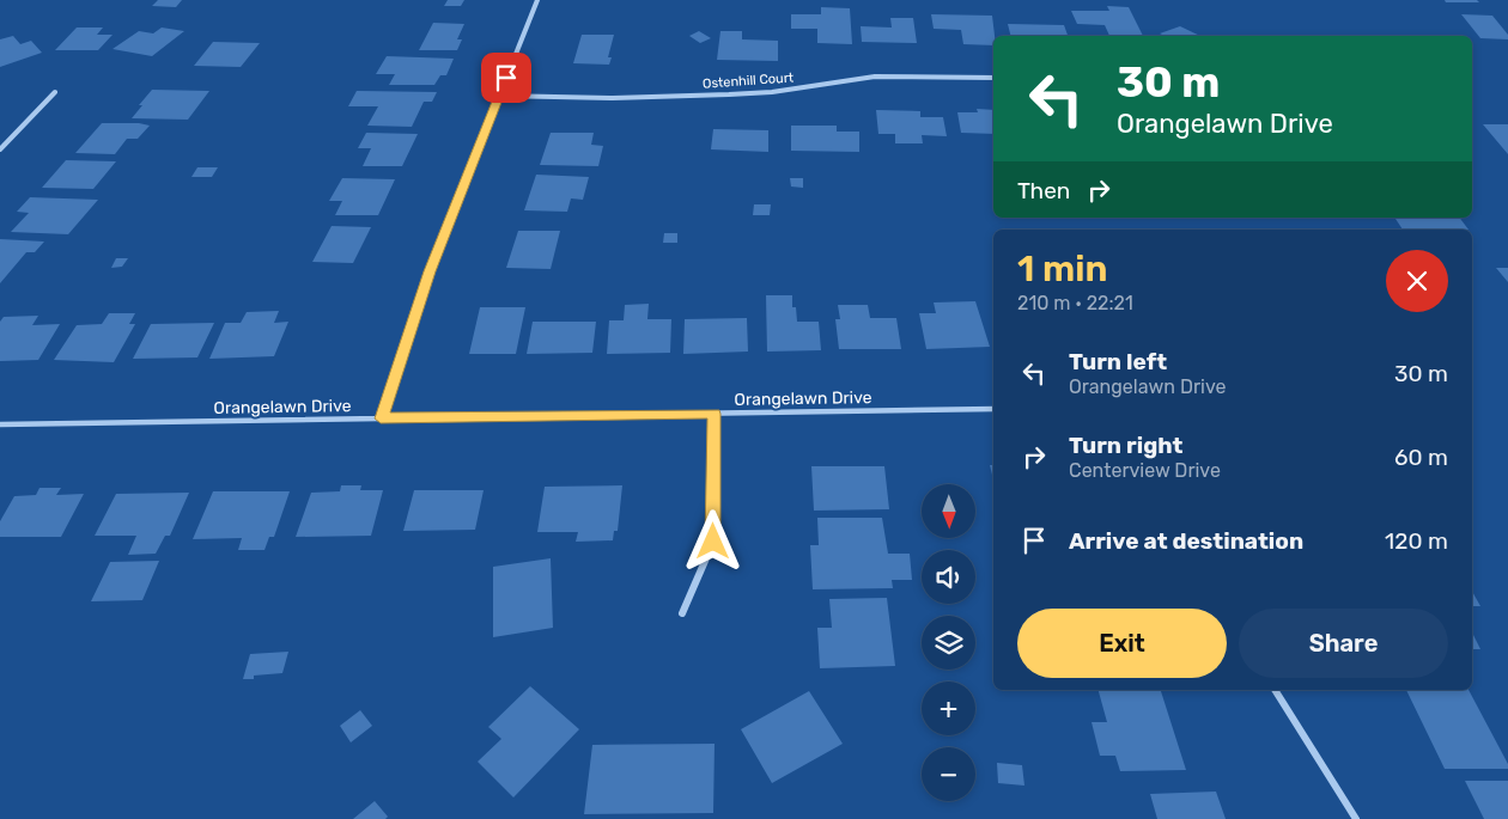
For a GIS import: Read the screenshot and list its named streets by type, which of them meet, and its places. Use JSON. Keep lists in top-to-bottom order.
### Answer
{
  "streets": {
    "street": ["Ostenhill Court", "Orangelawn Drive"]
  },
  "north": "bottom",
  "page": {
    "turn": ["30 m", "Orangelawn Drive"],
    "then": "Then",
    "heading": ["1 min", "210 m · 22:21"],
    "list": [
      {
        "name": "Turn left",
        "note": "Orangelawn Drive",
        "value": "30 m"
      },
      {
        "name": "Turn right",
        "note": "Centerview Drive",
        "value": "60 m"
      },
      {
        "name": "Arrive at destination",
        "value": "120 m"
      }
    ],
    "map_buttons": ["+", "−"],
    "buttons": ["Exit", "Share"]
  }
}
